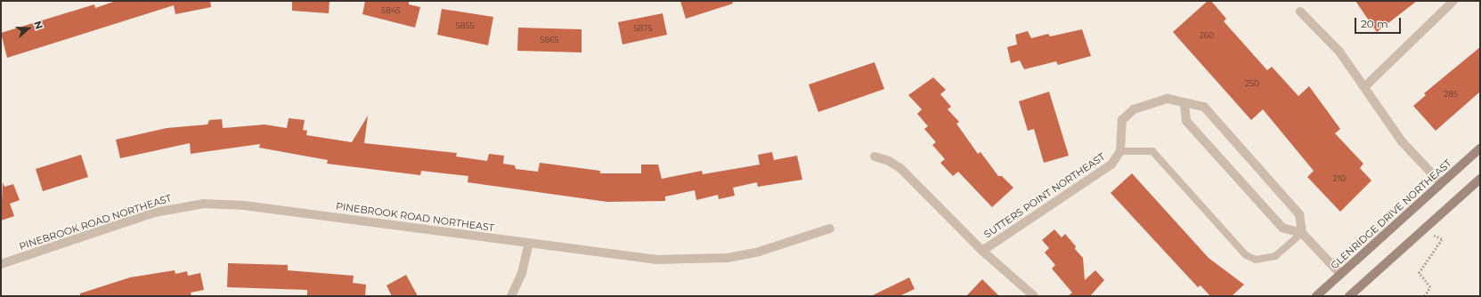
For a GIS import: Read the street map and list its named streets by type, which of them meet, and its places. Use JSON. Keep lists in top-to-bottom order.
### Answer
{
  "streets": {
    "main road": ["GLENRIDGE DRIVE NORTHEAST"],
    "street": ["SUTTERS POINT NORTHEAST", "PINEBROOK ROAD NORTHEAST"]
  },
  "house_numbers": [
    "5845",
    "5855",
    "5875",
    "260",
    "5865",
    "250",
    "285",
    "210"
  ],
  "scale_bar": "20 m",
  "north": "right"
}
